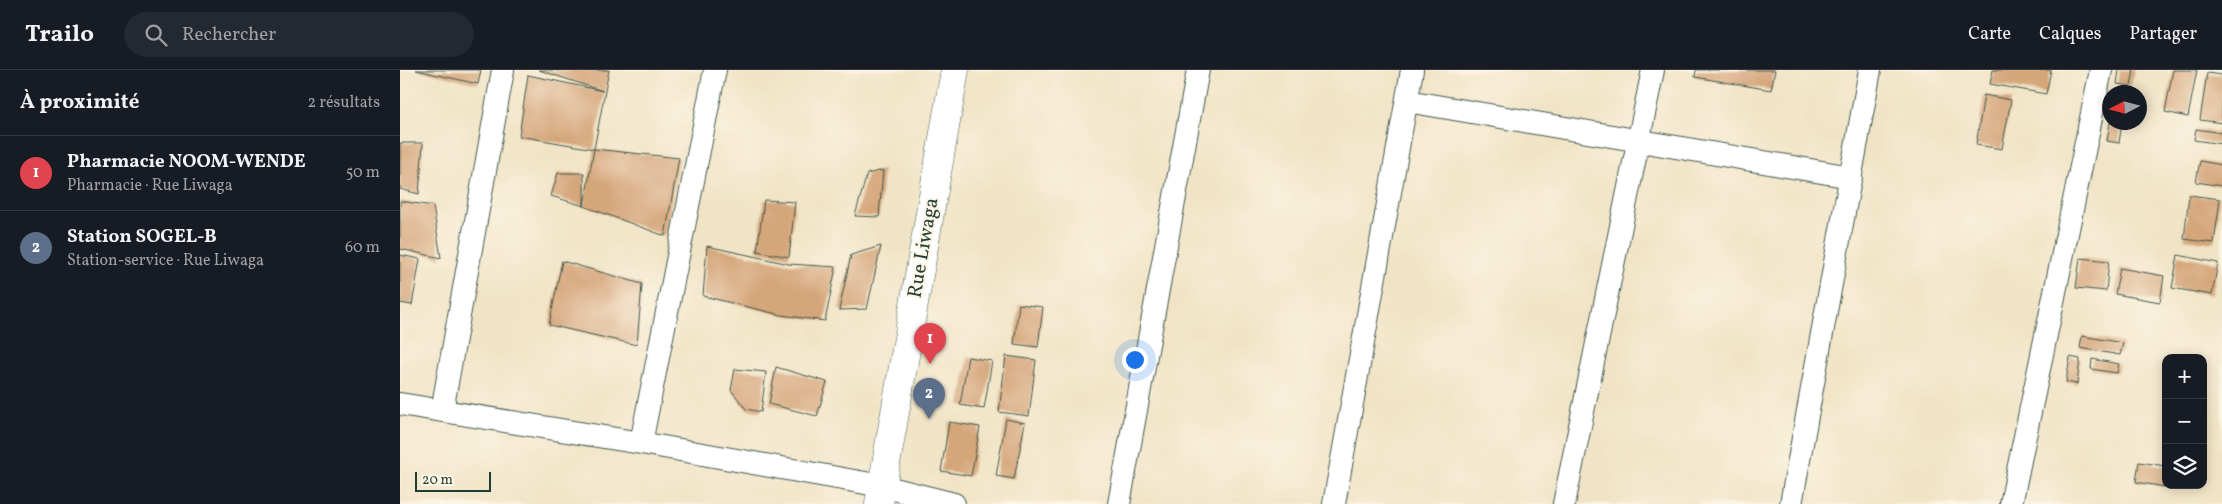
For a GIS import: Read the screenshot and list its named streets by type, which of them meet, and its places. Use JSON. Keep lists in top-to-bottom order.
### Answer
{
  "streets": {
    "main road": ["Rue Liwaga"]
  },
  "scale_bar": "20 m",
  "north": "left",
  "page": {
    "header": "Trailo",
    "search": "Rechercher",
    "nav": ["Carte", "Calques", "Partager"],
    "heading": ["À proximité", "2 résultats"],
    "list": [
      {
        "mark": "1",
        "name": "Pharmacie NOOM-WENDE",
        "note": "Pharmacie · Rue Liwaga",
        "value": "50 m"
      },
      {
        "mark": "2",
        "name": "Station SOGEL-B",
        "note": "Station-service · Rue Liwaga",
        "value": "60 m"
      }
    ],
    "pins": ["1", "2"],
    "map_buttons": ["+", "−"],
    "scale": "20 m"
  }
}
